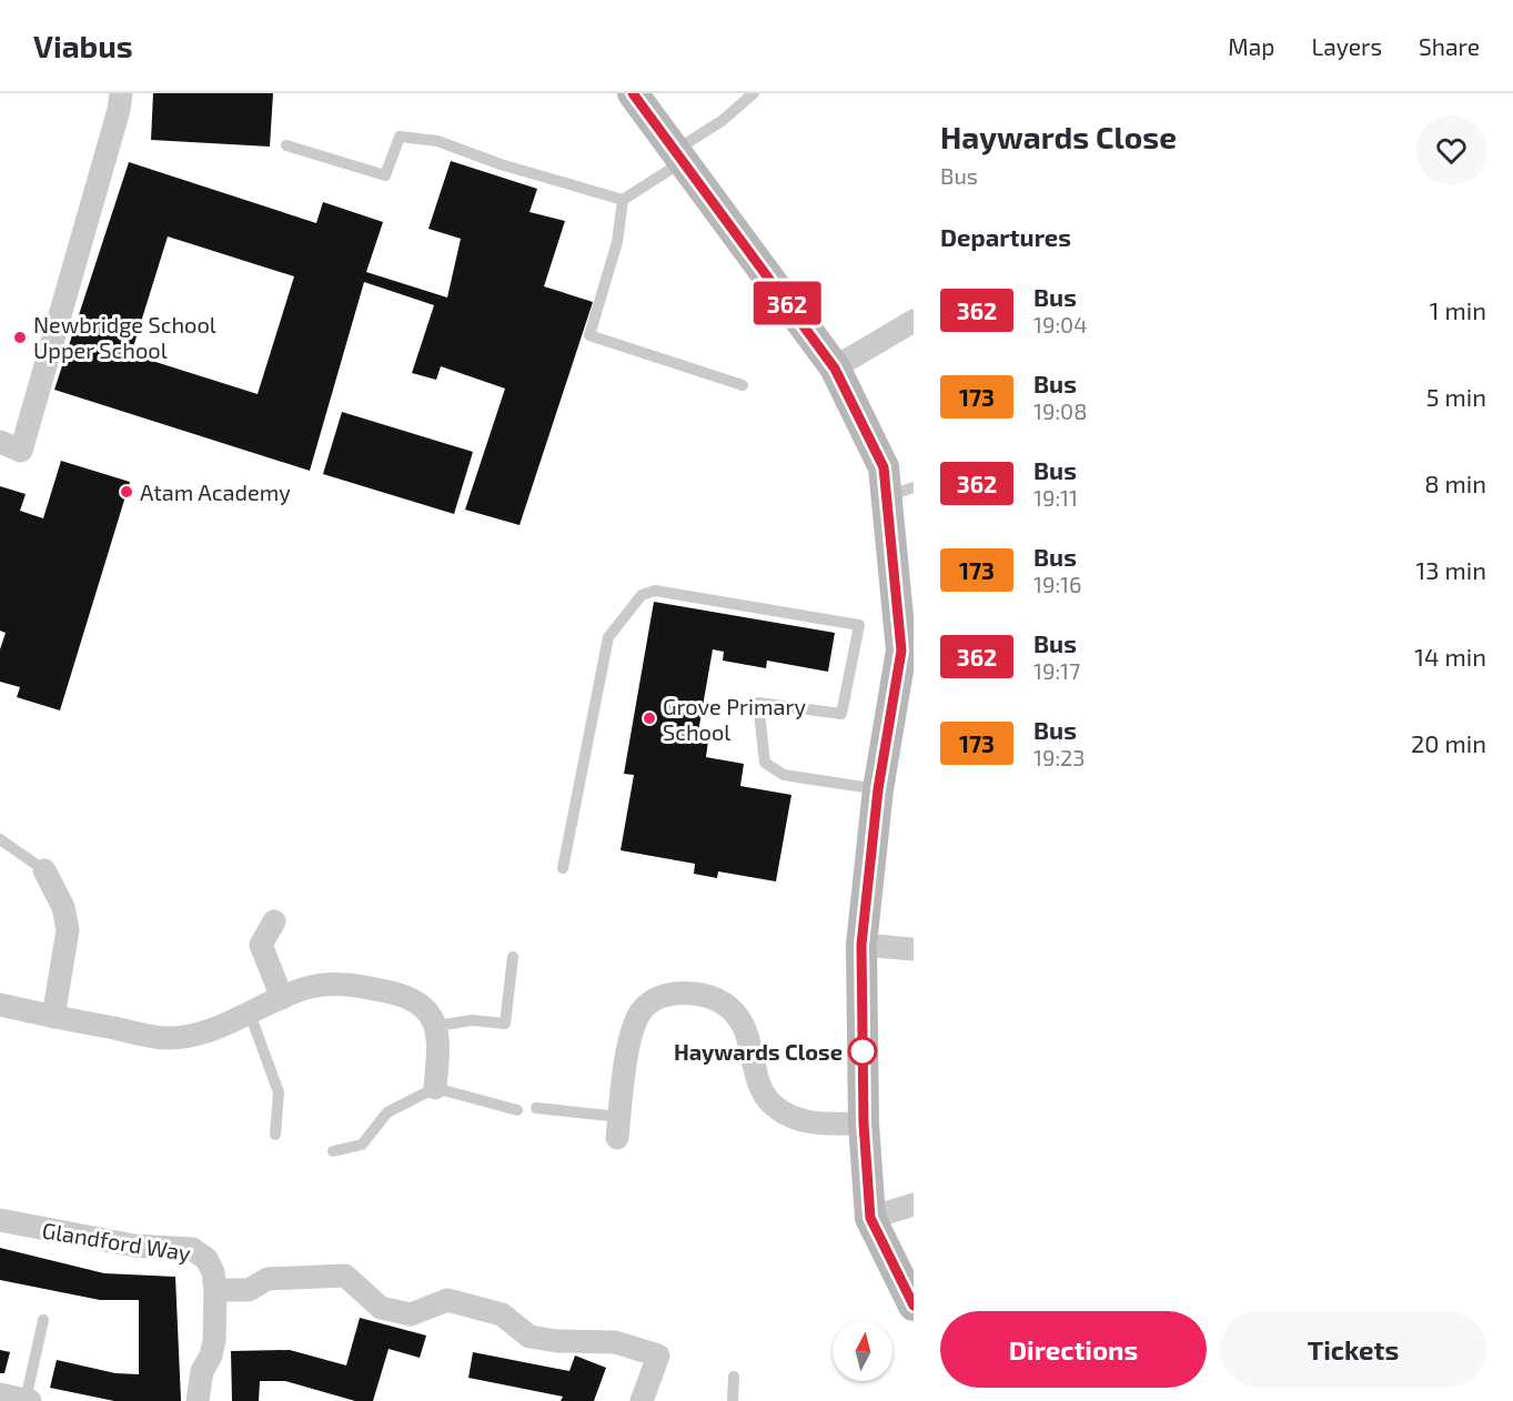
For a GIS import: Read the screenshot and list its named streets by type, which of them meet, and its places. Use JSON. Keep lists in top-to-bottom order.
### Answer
{
  "streets": {
    "street": ["Glandford Way"]
  },
  "places": [
    "Newbridge School Upper School",
    "Atam Academy",
    "Grove Primary School",
    "Haywards Close"
  ],
  "lines": ["bus line 362"],
  "north": "top",
  "page": {
    "header": "Viabus",
    "nav": ["Map", "Layers", "Share"],
    "on_map": "362",
    "heading": [
      ["Haywards Close", "Bus"],
      "Departures"
    ],
    "list": [
      {
        "mark": "362",
        "name": "Bus",
        "note": "19:04",
        "value": "1 min"
      },
      {
        "mark": "173",
        "name": "Bus",
        "note": "19:08",
        "value": "5 min"
      },
      {
        "mark": "362",
        "name": "Bus",
        "note": "19:11",
        "value": "8 min"
      },
      {
        "mark": "173",
        "name": "Bus",
        "note": "19:16",
        "value": "13 min"
      },
      {
        "mark": "362",
        "name": "Bus",
        "note": "19:17",
        "value": "14 min"
      },
      {
        "mark": "173",
        "name": "Bus",
        "note": "19:23",
        "value": "20 min"
      }
    ],
    "buttons": ["Directions", "Tickets"]
  }
}
